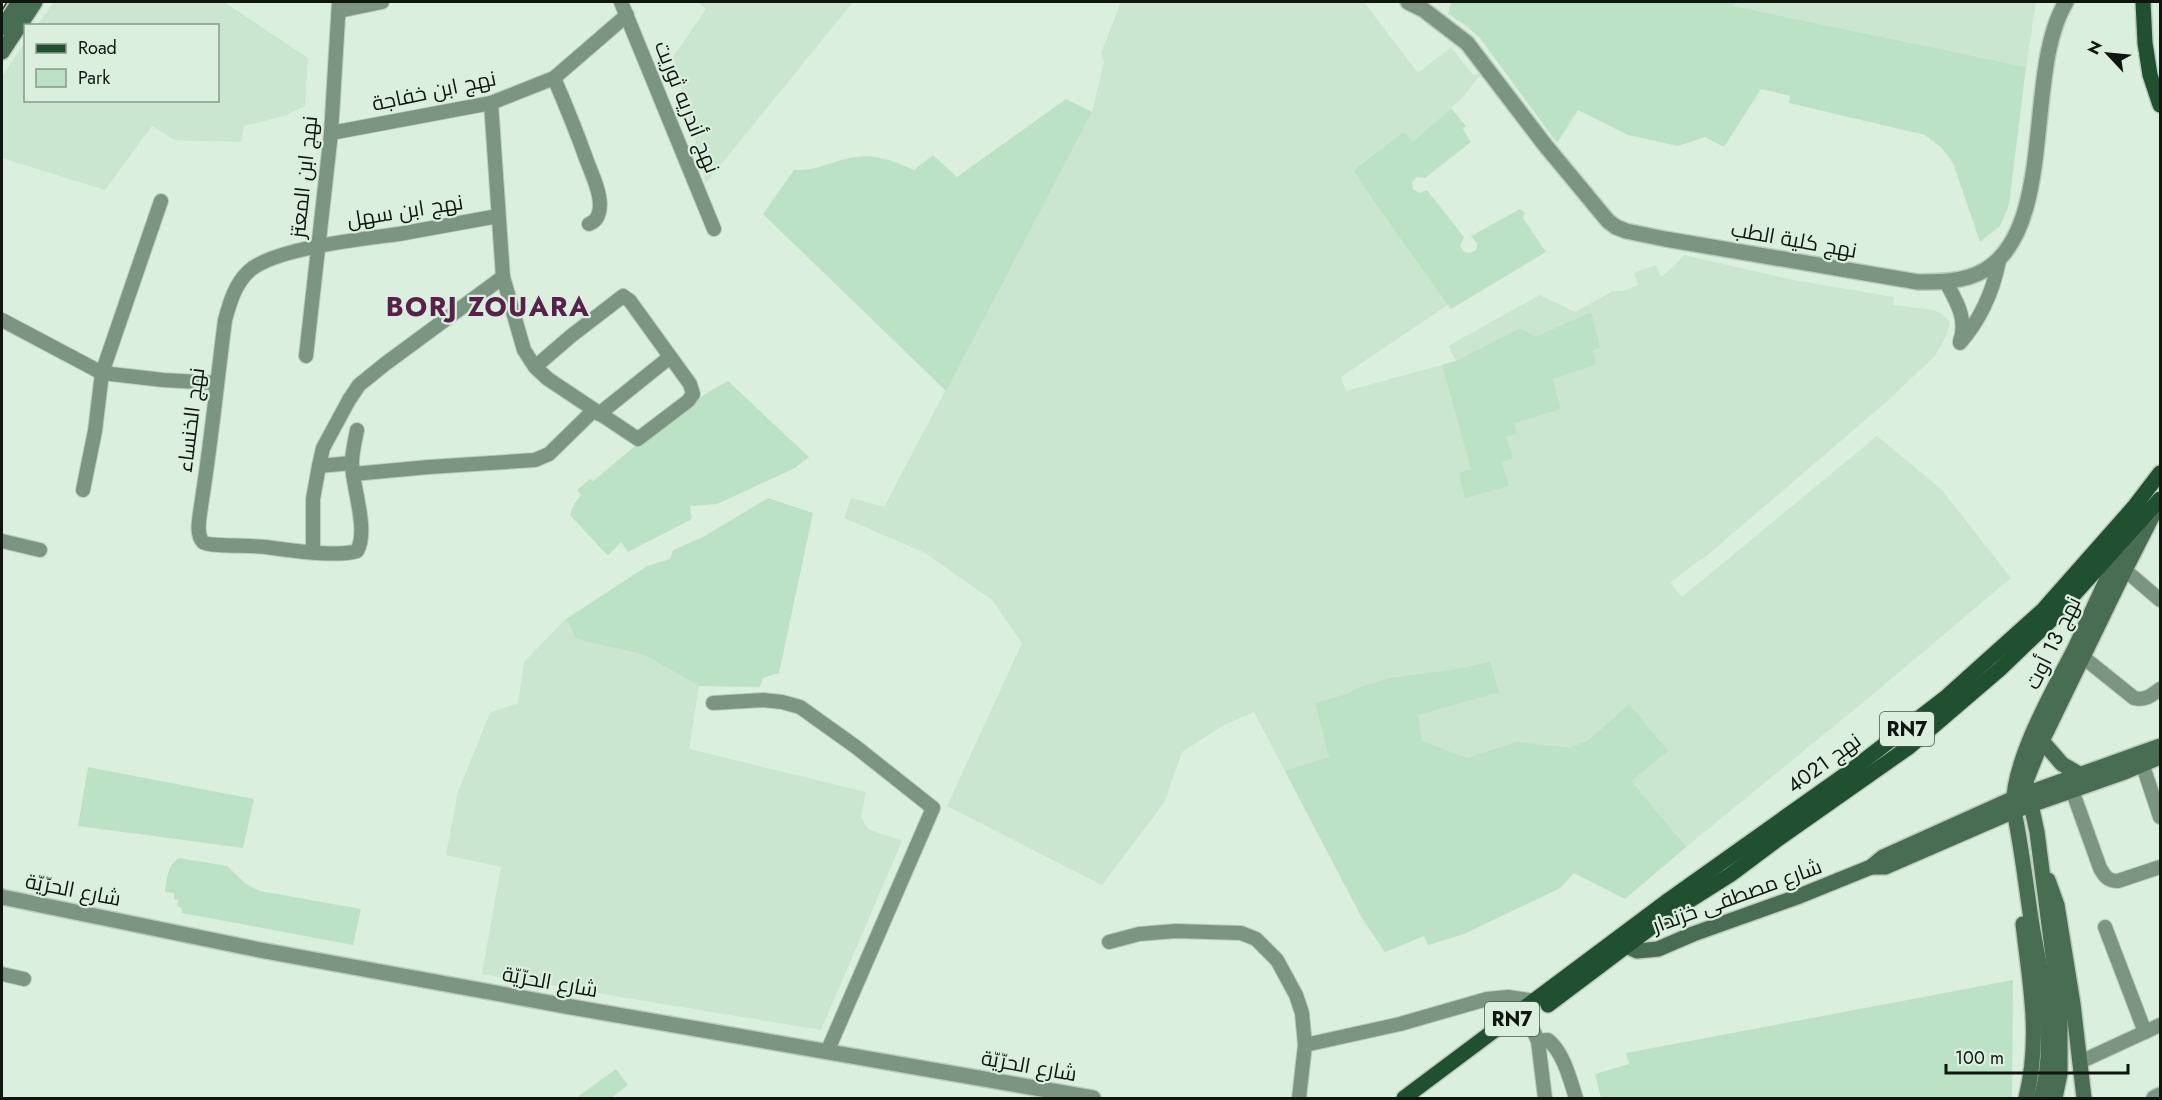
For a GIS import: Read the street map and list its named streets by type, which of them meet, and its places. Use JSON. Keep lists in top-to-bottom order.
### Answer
{
  "streets": {
    "main road": [
      "نهج 13 أوت",
      "RN7",
      "نهج 4021",
      "شارع مصطفى خزندار"
    ],
    "street": [
      "نهج ابن خفاجة",
      "نهج أندريه ثوريت",
      "نهج ابن المعتز",
      "نهج ابن سهل",
      "نهج كلية الطب",
      "نهج الخنساء",
      "شارع الحرّيّة"
    ]
  },
  "crossings": [
    ["نهج ابن خفاجة", "نهج أندريه ثوريت"],
    ["نهج ابن خفاجة", "نهج ابن المعتز"],
    ["نهج ابن المعتز", "نهج ابن سهل"],
    ["نهج ابن المعتز", "نهج الخنساء"],
    ["نهج ابن سهل", "نهج الخنساء"],
    ["نهج 13 أوت", "نهج 4021"],
    ["نهج 13 أوت", "شارع مصطفى خزندار"],
    ["RN7", "نهج 4021"],
    ["RN7", "شارع مصطفى خزندار"],
    ["نهج 4021", "شارع مصطفى خزندار"]
  ],
  "districts": ["BORJ ZOUARA"],
  "legend": ["Road", "Park"],
  "scale_bar": "100 m",
  "north": "top left"
}
